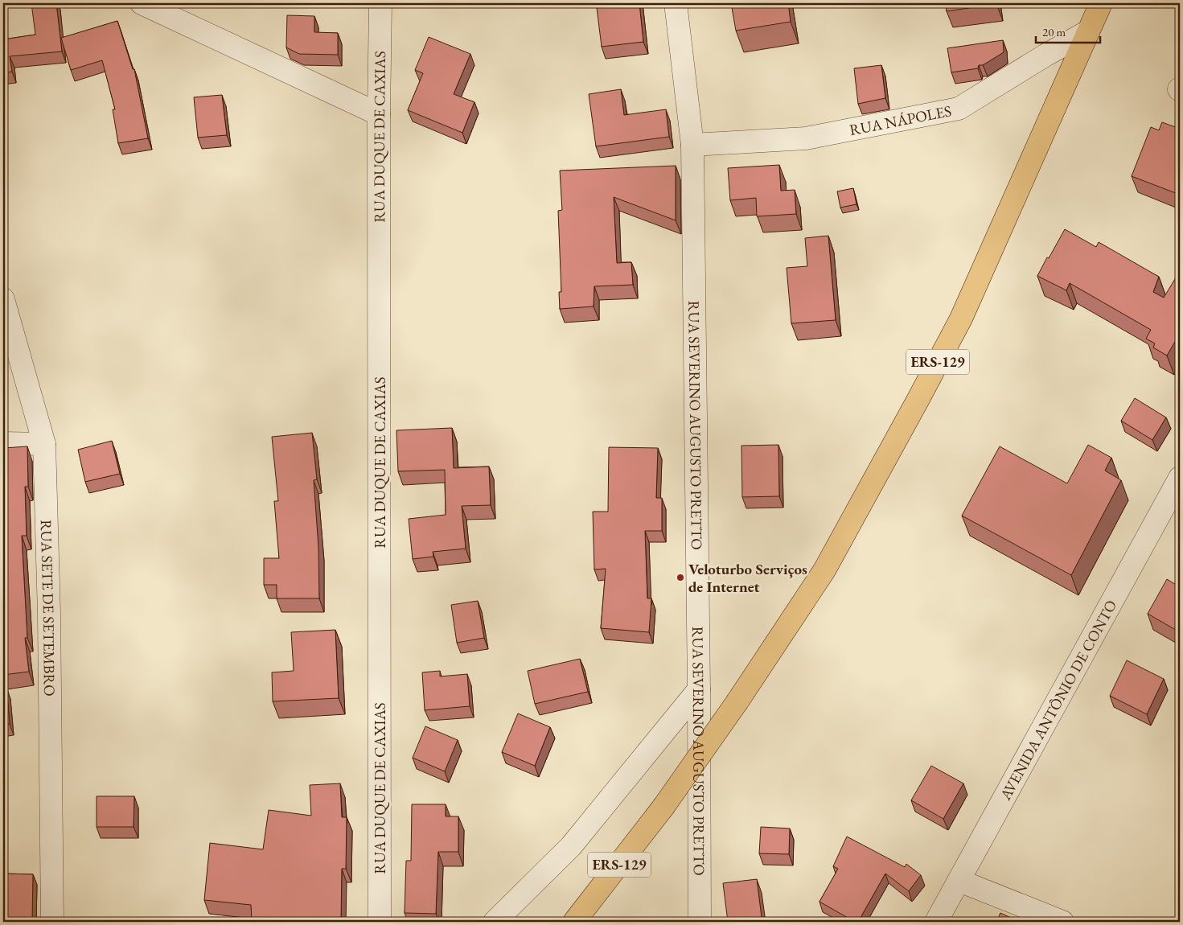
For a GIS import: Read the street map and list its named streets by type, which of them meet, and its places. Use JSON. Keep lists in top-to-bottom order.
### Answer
{
  "streets": {
    "main road": ["ERS-129"],
    "street": [
      "RUA NÁPOLES",
      "RUA DUQUE DE CAXIAS",
      "RUA SEVERINO AUGUSTO PRETTO",
      "RUA SETE DE SETEMBRO",
      "AVENIDA ANTÔNIO DE CONTO"
    ]
  },
  "crossings": [
    ["RUA NÁPOLES", "ERS-129"],
    ["RUA NÁPOLES", "RUA SEVERINO AUGUSTO PRETTO"]
  ],
  "places": ["Veloturbo Serviços de Internet"],
  "scale_bar": "20 m"
}
